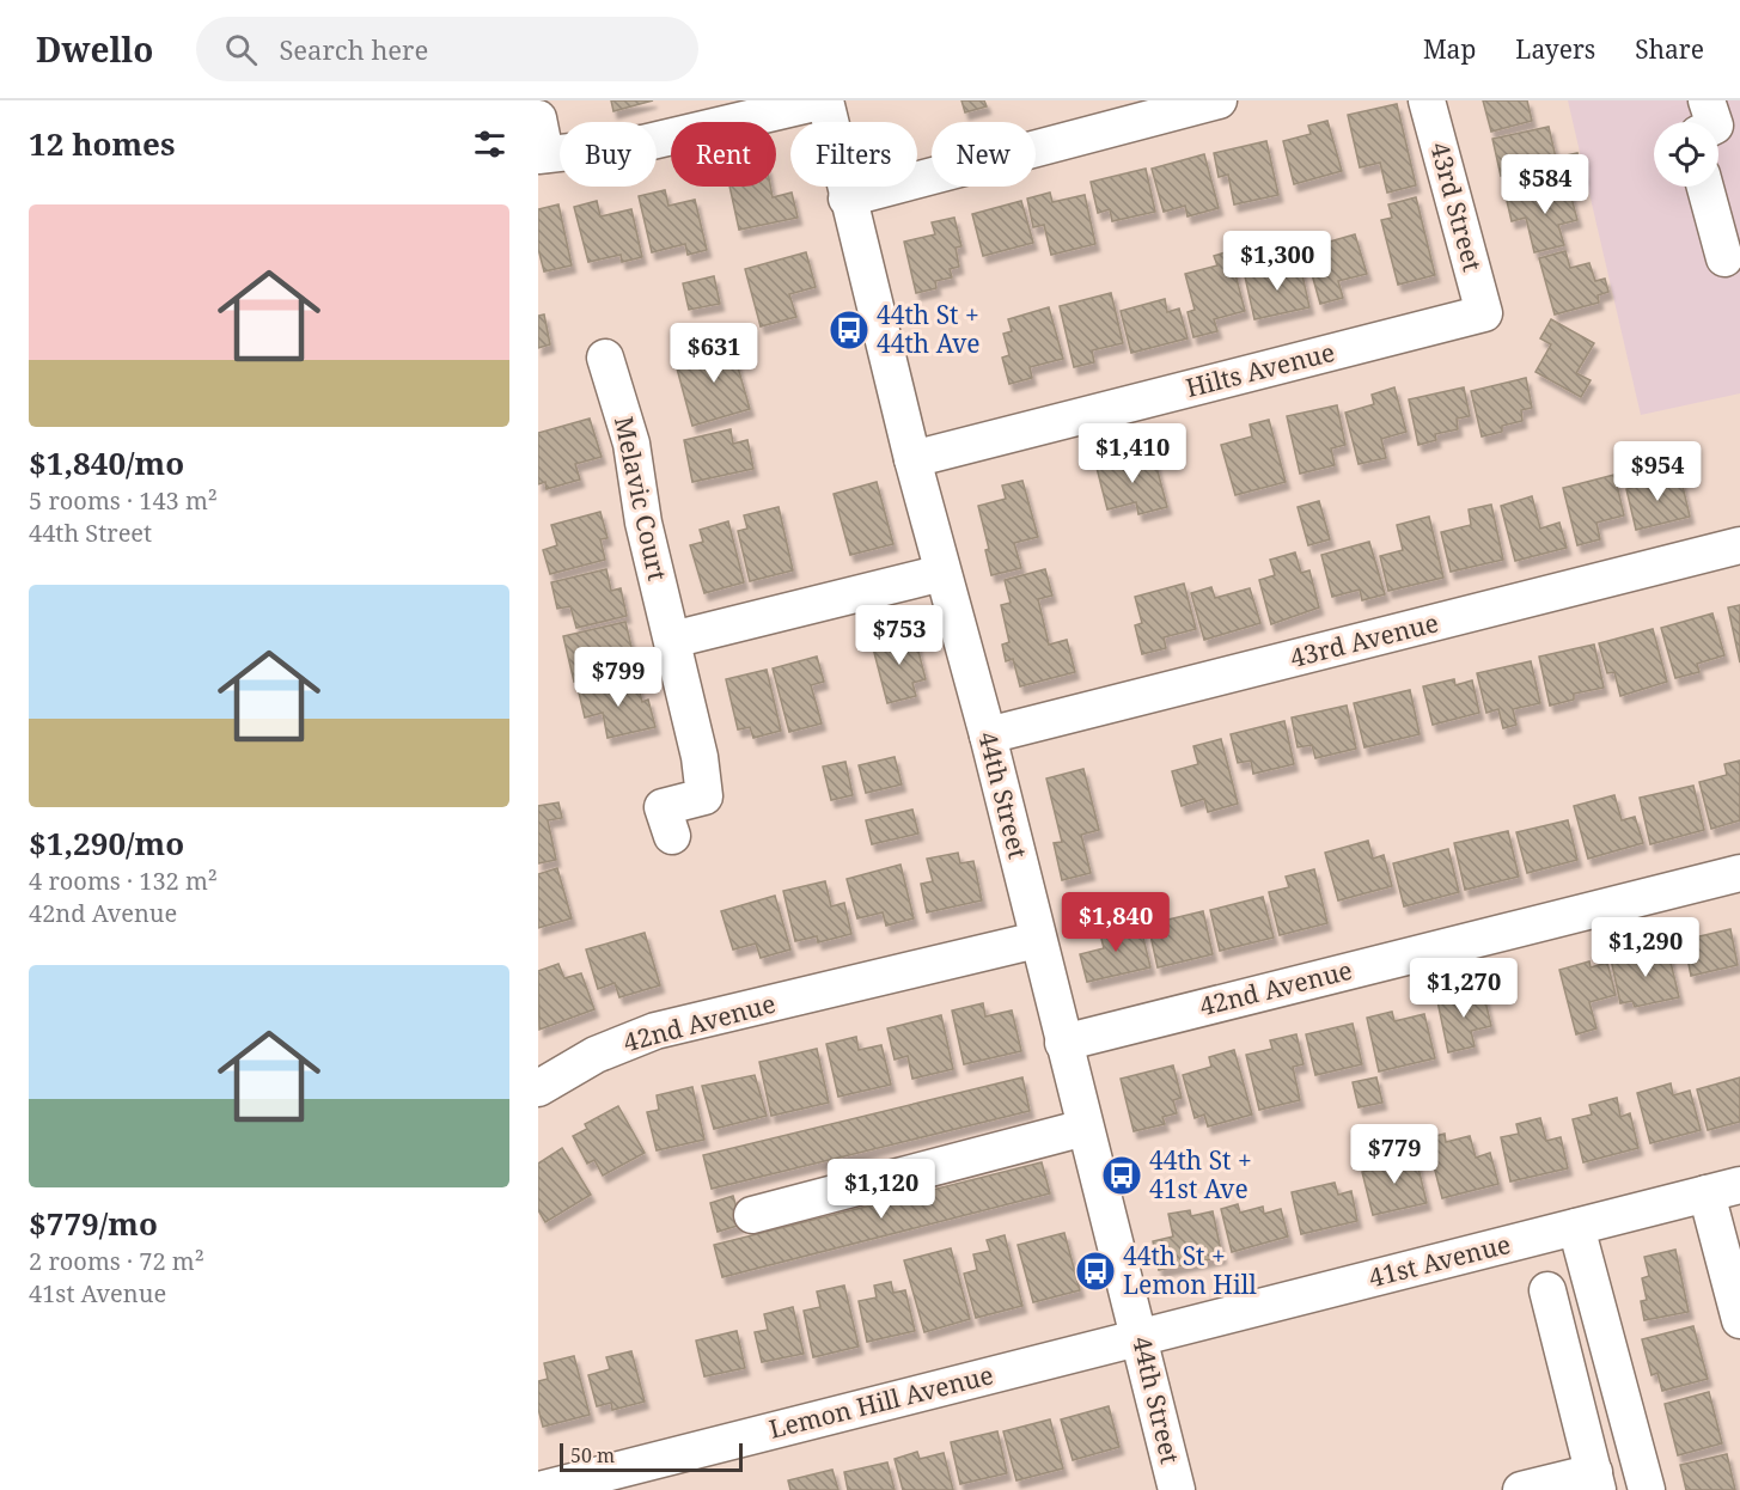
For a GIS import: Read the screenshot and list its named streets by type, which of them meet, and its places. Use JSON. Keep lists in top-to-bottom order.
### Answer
{
  "streets": {
    "street": [
      "43rd Street",
      "Hilts Avenue",
      "Melavic Court",
      "43rd Avenue",
      "44th Street",
      "42nd Avenue",
      "41st Avenue",
      "Lemon Hill Avenue"
    ]
  },
  "crossings": [
    ["43rd Street", "Hilts Avenue"],
    ["Hilts Avenue", "44th Street"],
    ["43rd Avenue", "44th Street"],
    ["44th Street", "42nd Avenue"],
    ["44th Street", "41st Avenue"],
    ["44th Street", "Lemon Hill Avenue"],
    ["41st Avenue", "Lemon Hill Avenue"]
  ],
  "places": {
    "bus stop": ["44th St + 44th Ave", "44th St + 41st Ave", "44th St + Lemon Hill"]
  },
  "scale_bar": "50 m",
  "page": {
    "header": "Dwello",
    "search": "Search here",
    "nav": ["Map", "Layers", "Share"],
    "heading": "12 homes",
    "chip": [
      "Buy",
      "Rent",
      "Filters",
      "New"
    ],
    "price": [
      "$584",
      "$1,300",
      "$631",
      "$1,410",
      "$954",
      "$753",
      "$799",
      "$1,840",
      "$1,290",
      "$1,270",
      "$779",
      "$1,120"
    ],
    "list": [
      {
        "name": "$1,840/mo",
        "note": "5 rooms · 143 m² · 44th Street"
      },
      {
        "name": "$1,290/mo",
        "note": "4 rooms · 132 m² · 42nd Avenue"
      },
      {
        "name": "$779/mo",
        "note": "2 rooms · 72 m² · 41st Avenue"
      }
    ],
    "scale": "50 m"
  }
}
